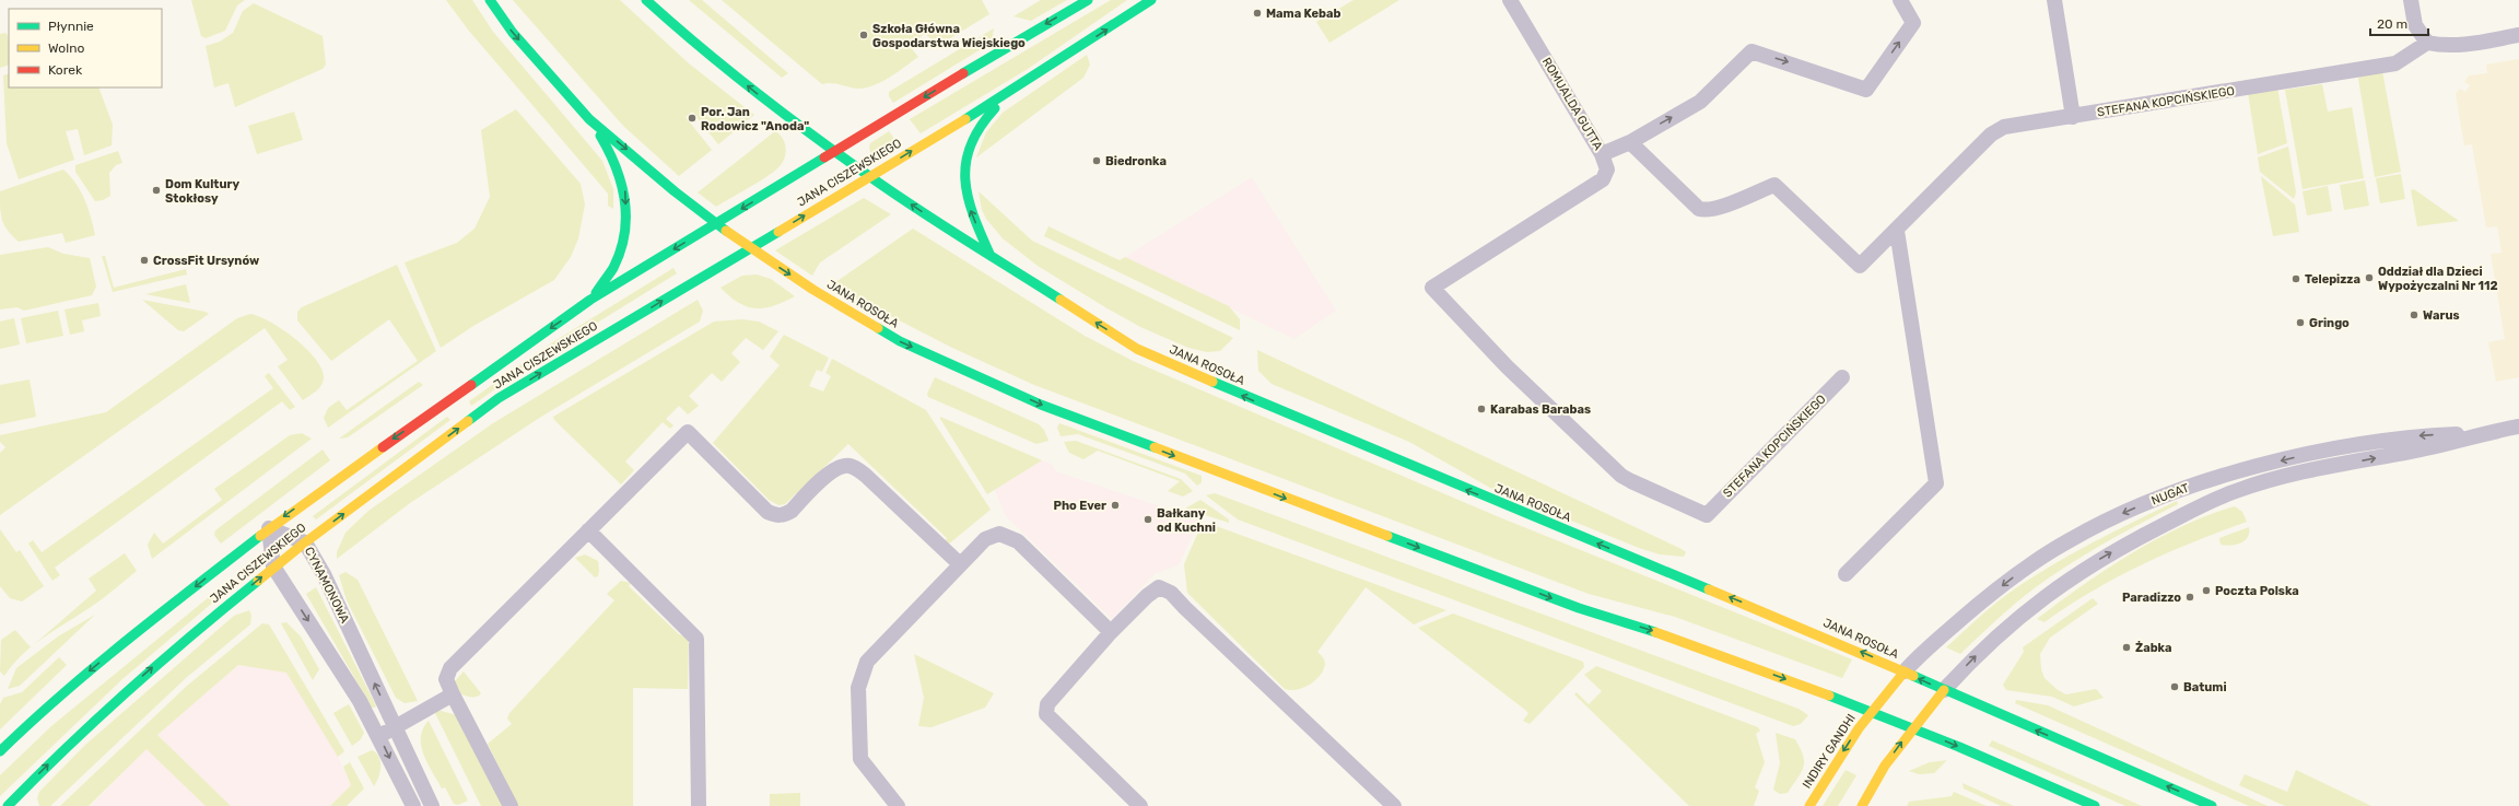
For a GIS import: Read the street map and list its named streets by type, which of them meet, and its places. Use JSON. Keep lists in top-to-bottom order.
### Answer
{
  "streets": {
    "main road": ["JANA CISZEWSKIEGO", "JANA ROSOŁA", "INDIRY GANDHI"],
    "street": [
      "STEFANA KOPCIŃSKIEGO",
      "ROMUALDA GUTTA",
      "NUGAT",
      "CYNAMONOWA"
    ]
  },
  "crossings": [
    ["STEFANA KOPCIŃSKIEGO", "ROMUALDA GUTTA"],
    ["JANA CISZEWSKIEGO", "JANA ROSOŁA"],
    ["JANA CISZEWSKIEGO", "CYNAMONOWA"],
    ["JANA ROSOŁA", "NUGAT"],
    ["JANA ROSOŁA", "INDIRY GANDHI"],
    ["NUGAT", "INDIRY GANDHI"]
  ],
  "places": [
    "Mama Kebab",
    "Szkoła Główna Gospodarstwa Wiejskiego",
    "Por. Jan Rodowicz \"Anoda\"",
    "Biedronka",
    "Dom Kultury Stokłosy",
    "CrossFit Ursynów",
    "Oddział dla Dzieci Wypożyczalni Nr 112",
    "Telepizza",
    "Warus",
    "Gringo",
    "Karabas Barabas",
    "Pho Ever",
    "Bałkany od Kuchni",
    "Poczta Polska",
    "Paradizzo",
    "Żabka",
    "Batumi"
  ],
  "legend": ["Płynnie", "Wolno", "Korek"],
  "scale_bar": "20 m"
}
